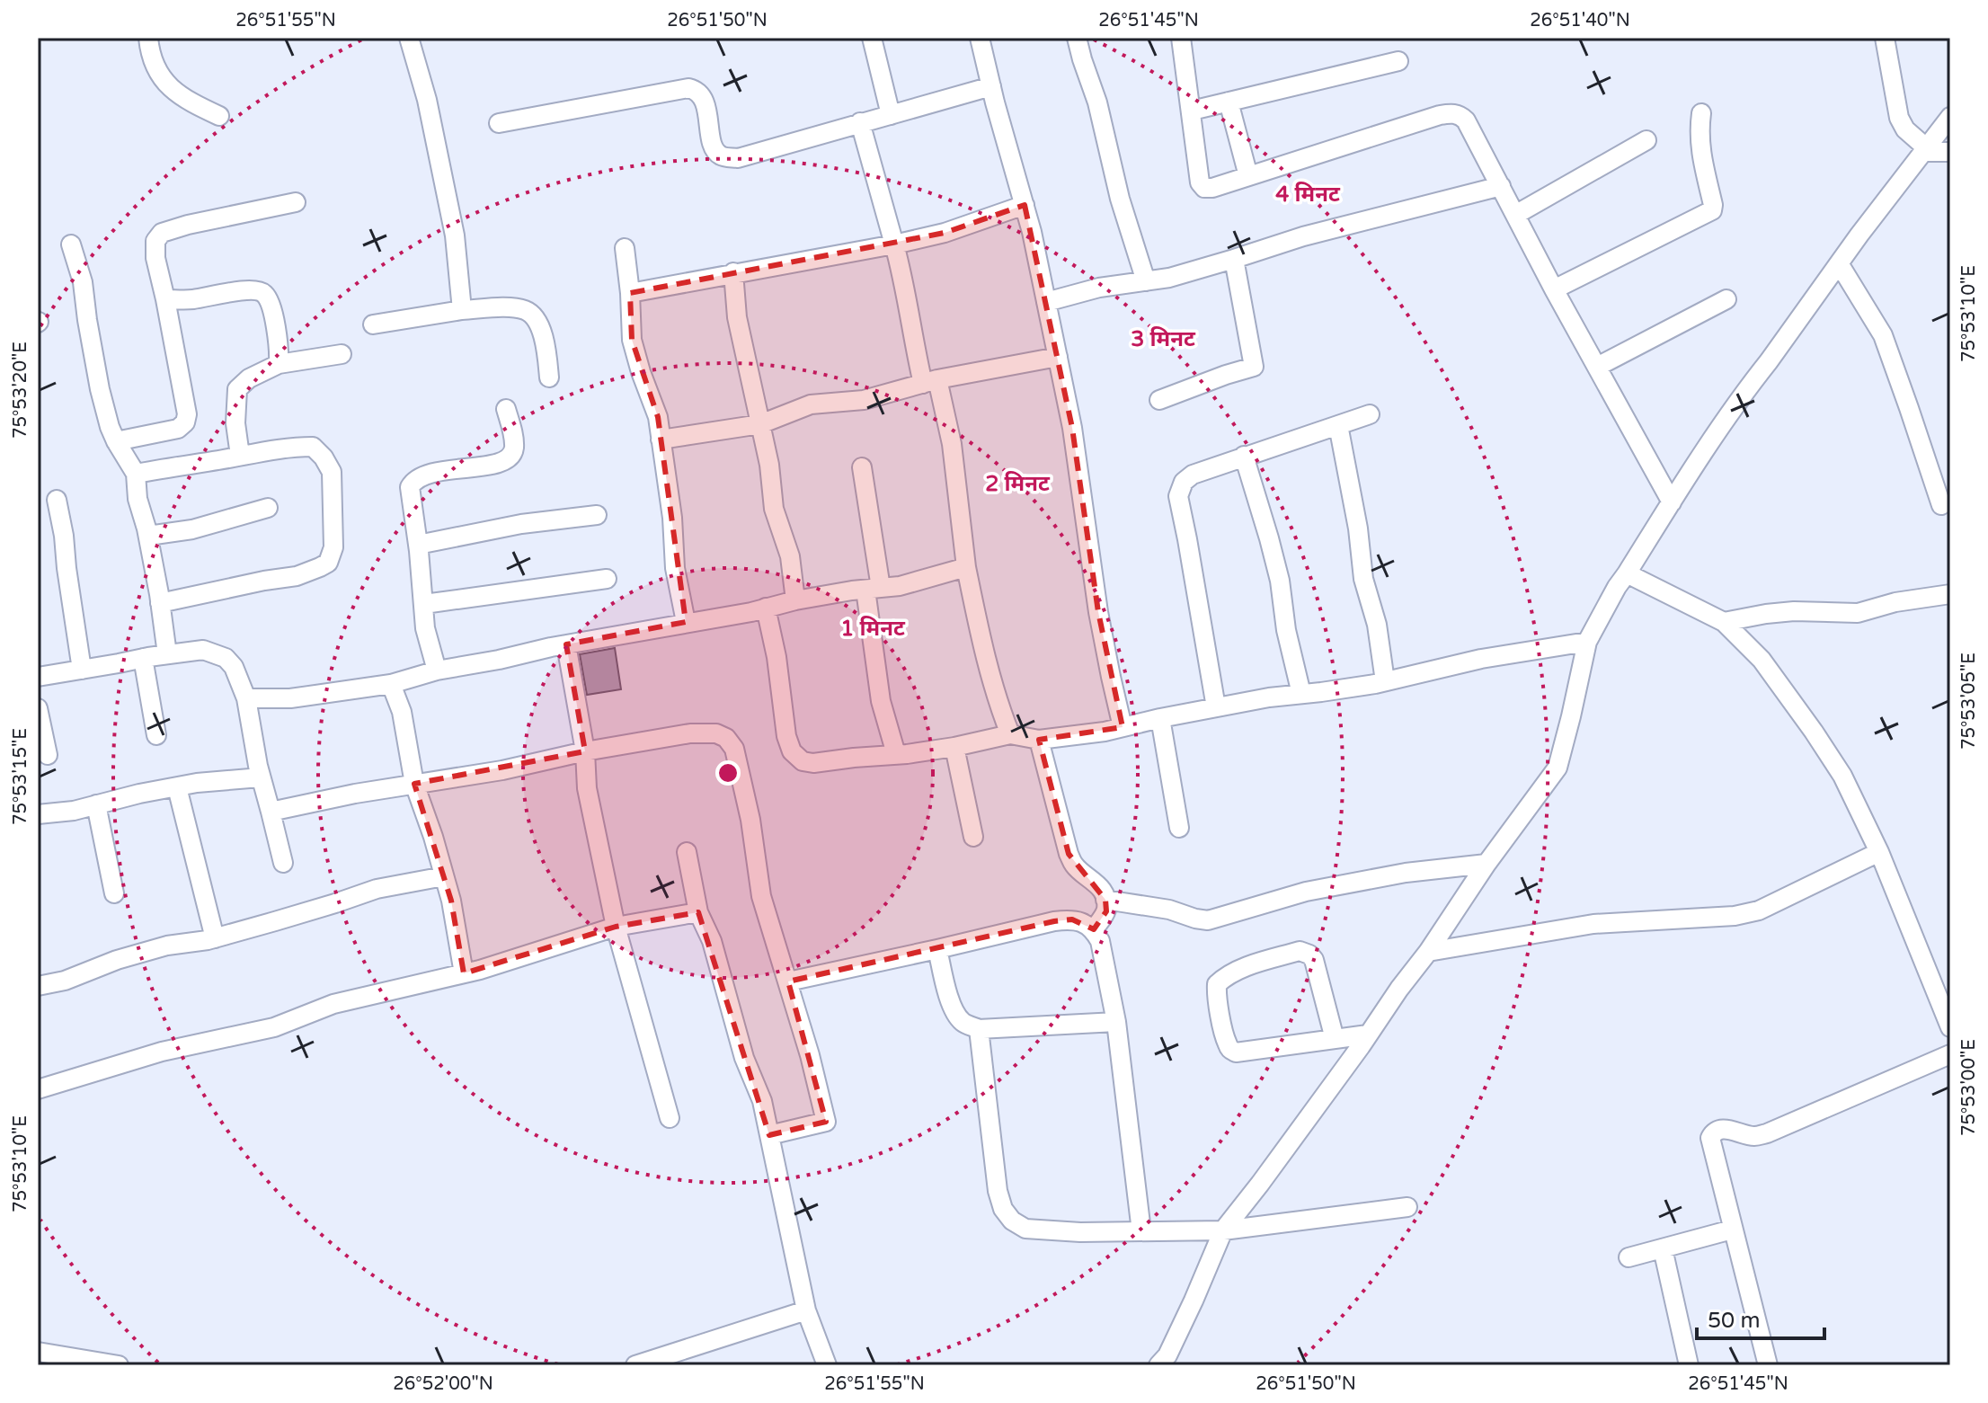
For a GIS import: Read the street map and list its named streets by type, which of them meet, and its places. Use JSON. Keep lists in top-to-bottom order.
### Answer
{
  "scale_bar": "50 m",
  "coordinates": [
    "26°51'55\"N",
    "26°51'50\"N",
    "26°51'45\"N",
    "26°51'40\"N",
    "75°53'10\"E",
    "75°53'20\"E",
    "75°53'05\"E",
    "75°53'15\"E",
    "75°53'00\"E",
    "26°52'00\"N"
  ],
  "rings": [
    "4 मिनट",
    "3 मिनट",
    "2 मिनट",
    "1 मिनट"
  ]
}
